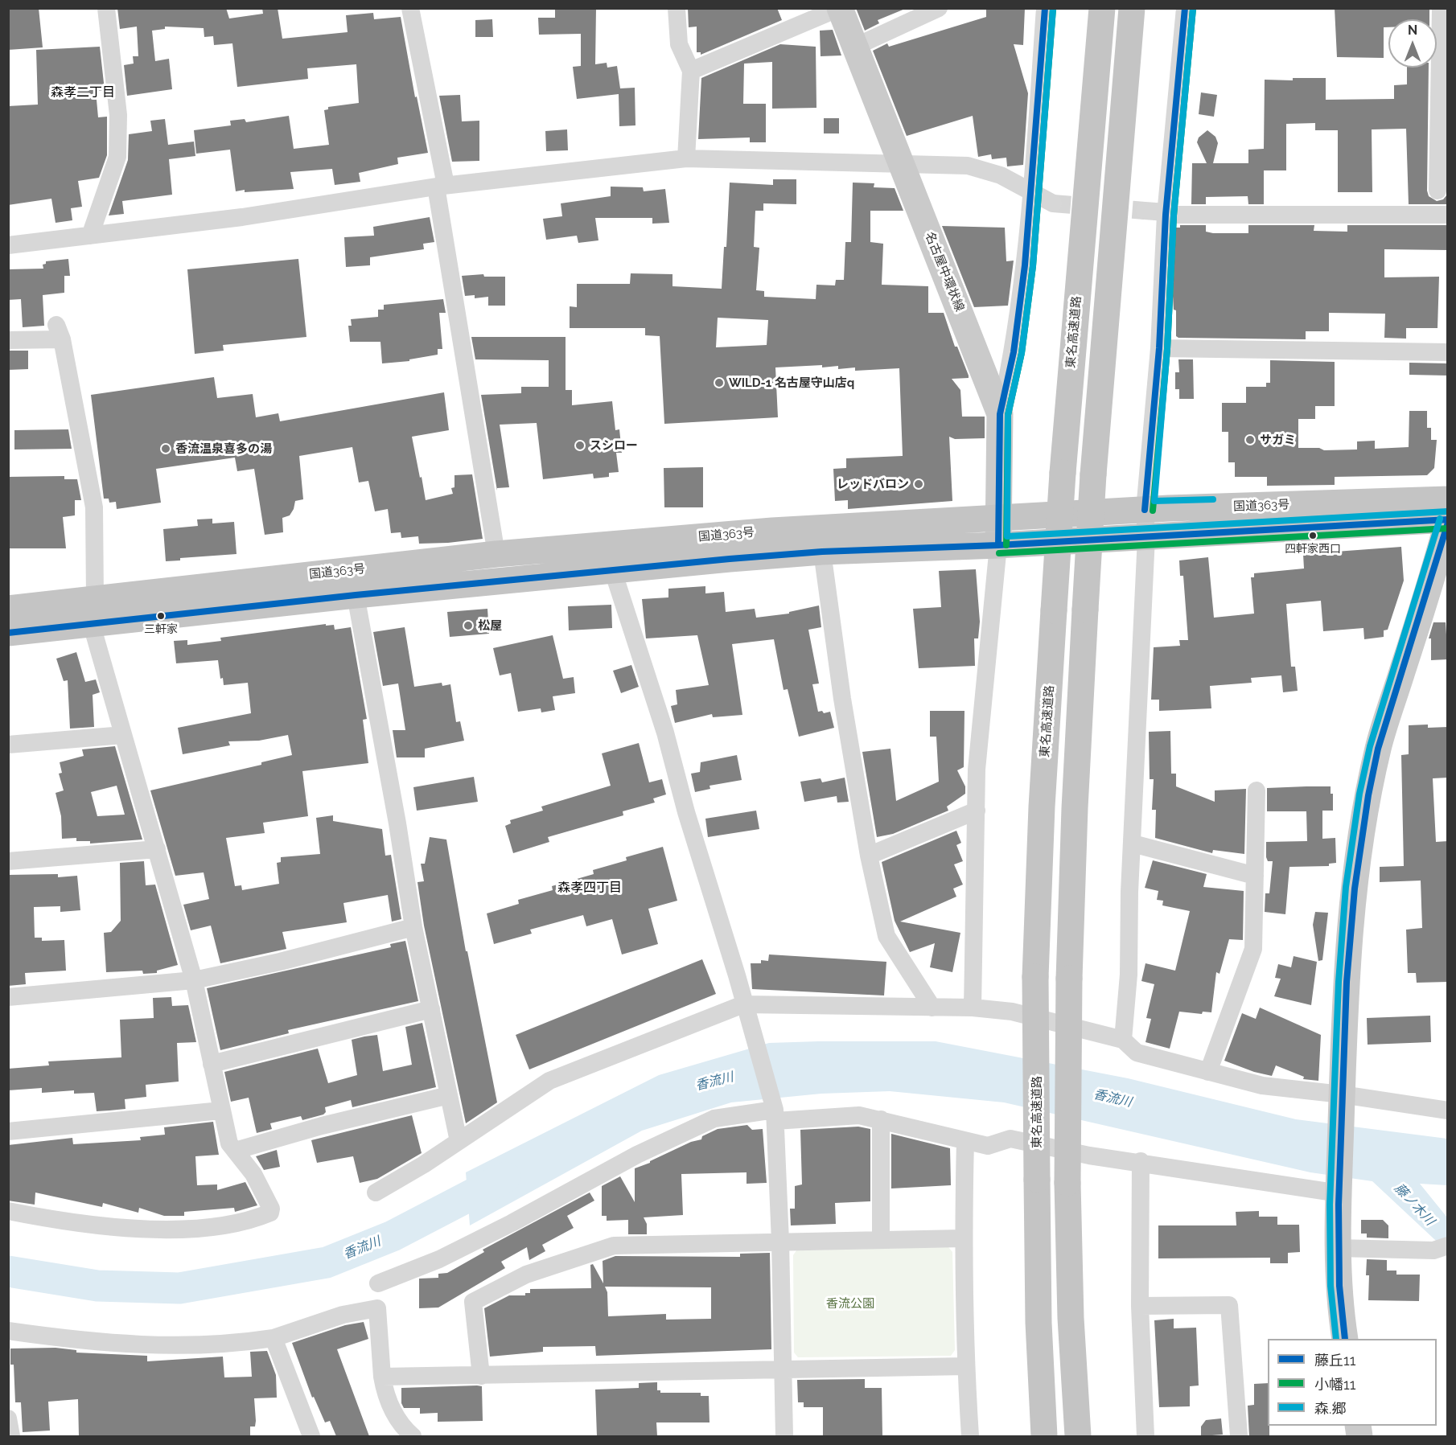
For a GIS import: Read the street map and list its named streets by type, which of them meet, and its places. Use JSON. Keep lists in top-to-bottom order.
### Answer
{
  "streets": {
    "highway": ["東名高速道路", "国道363号"],
    "main road": ["名古屋中環状線"]
  },
  "crossings": [
    ["名古屋中環状線", "国道363号"]
  ],
  "districts": ["森孝二丁目", "森孝四丁目"],
  "water": ["香流川", "藤ノ木川"],
  "parks": ["香流公園"],
  "places": [
    "WILD-1 名古屋守山店q",
    "サガミ",
    "スシロー",
    "香流温泉喜多の湯",
    "レッドバロン",
    "四軒家西口",
    "三軒家",
    "松屋"
  ],
  "lines": ["transit line 藤丘11", "transit line 小幡11", "transit line 森.郷"],
  "legend": ["藤丘11", "小幡11", "森.郷"],
  "north": "top"
}
